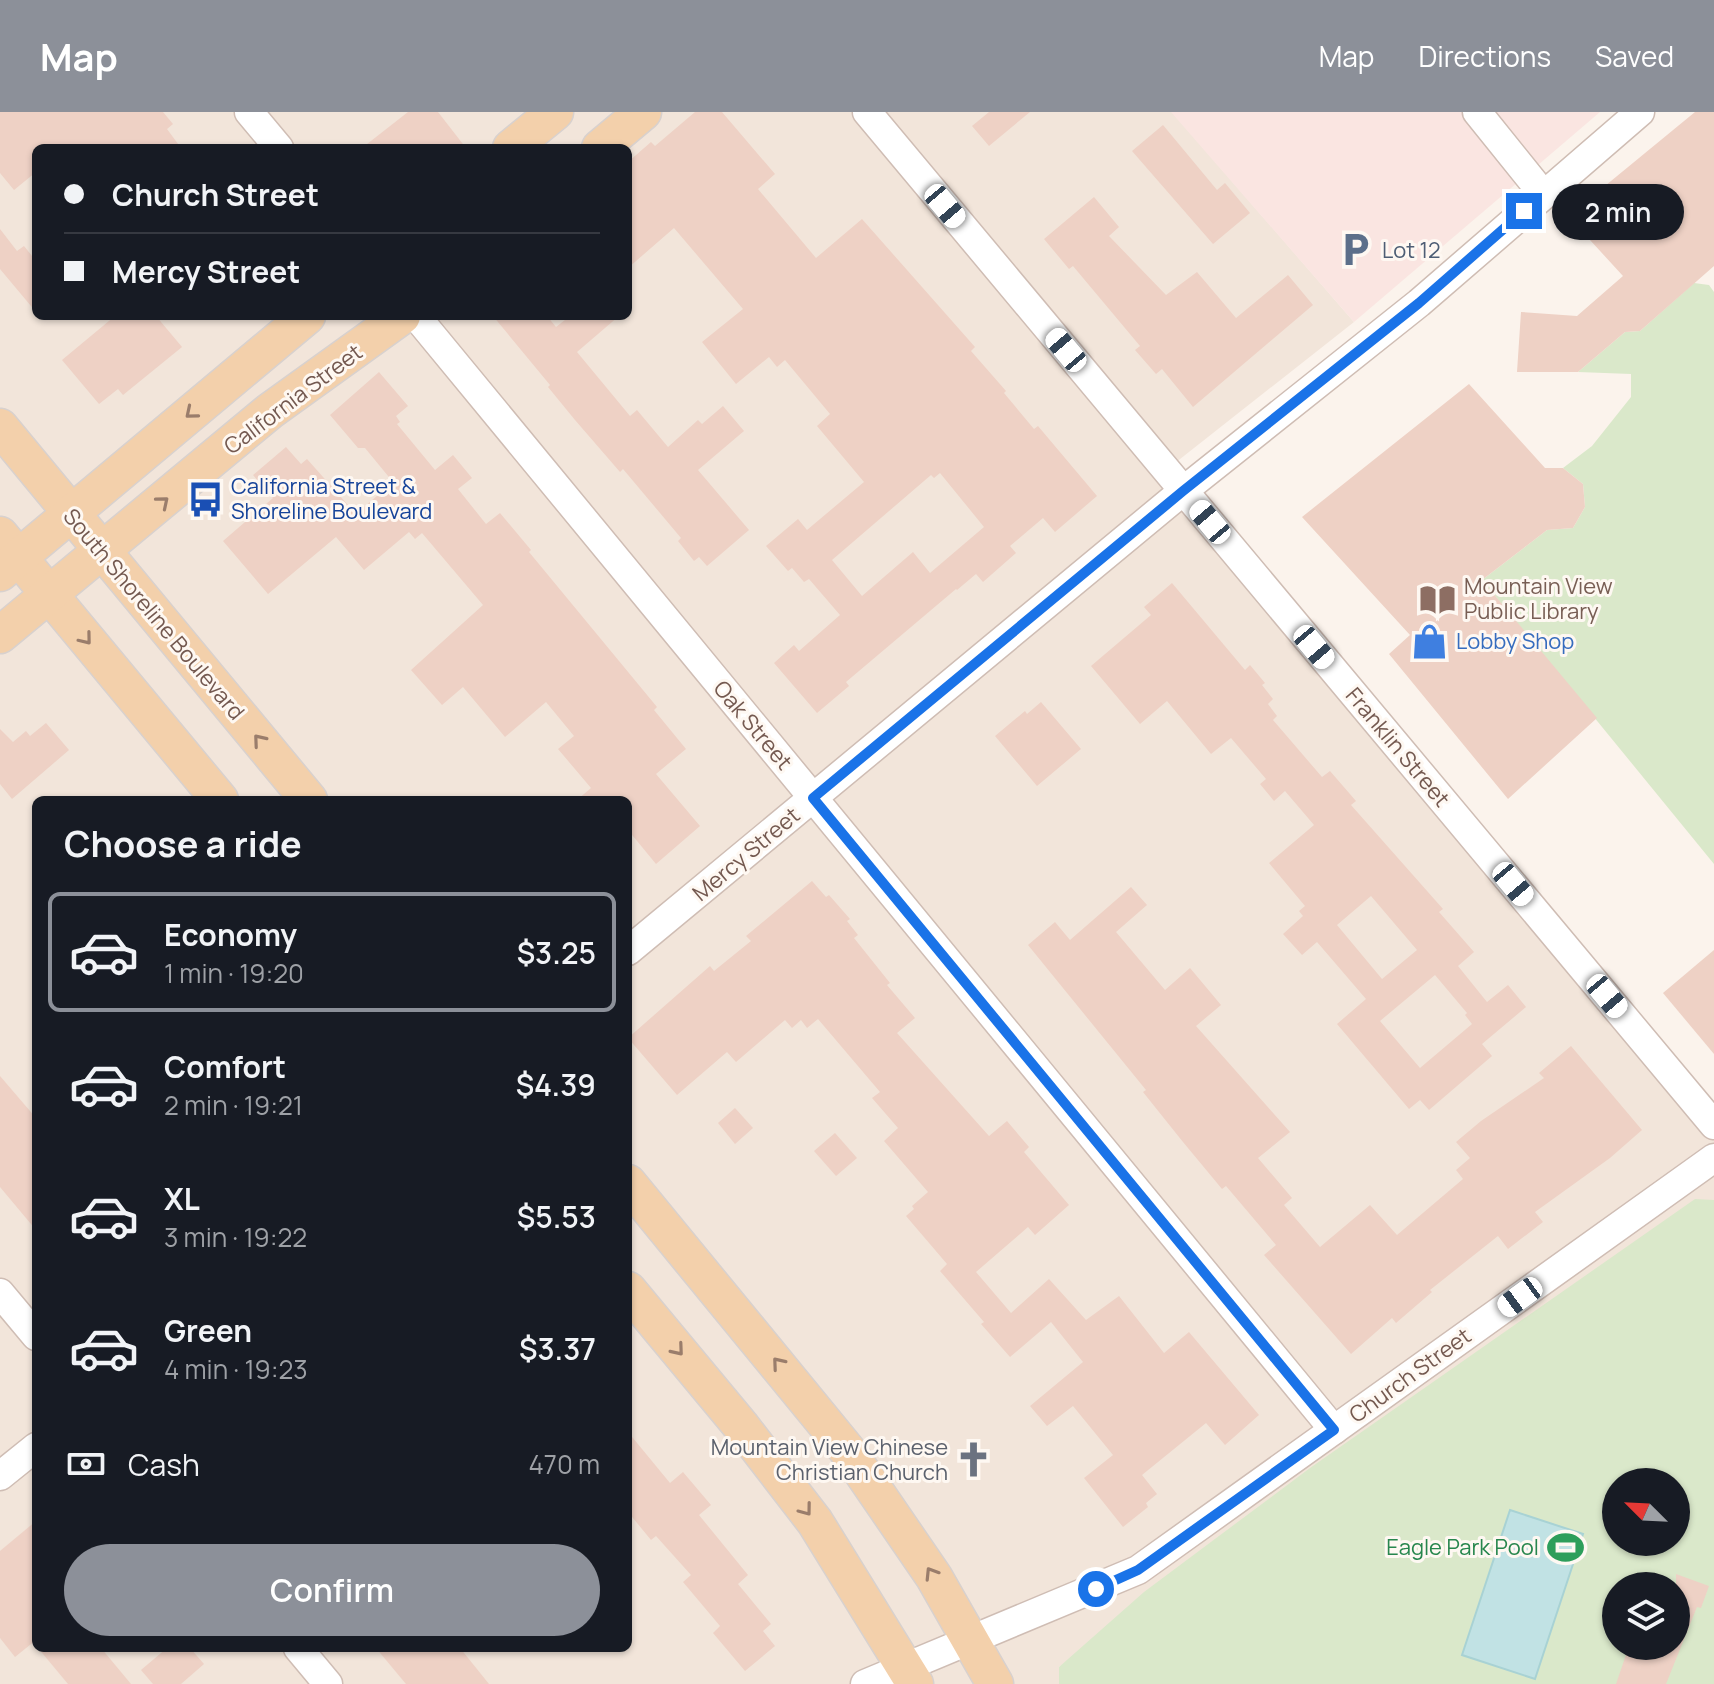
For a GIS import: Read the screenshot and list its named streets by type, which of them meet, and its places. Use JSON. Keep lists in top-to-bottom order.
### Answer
{
  "streets": {
    "main road": ["California Street", "South Shoreline Boulevard"],
    "street": [
      "Oak Street",
      "Franklin Street",
      "Mercy Street",
      "Church Street"
    ]
  },
  "crossings": [
    ["California Street", "South Shoreline Boulevard"],
    ["Oak Street", "Mercy Street"],
    ["Oak Street", "Church Street"],
    ["Franklin Street", "Mercy Street"]
  ],
  "places": {
    "parking": ["Lot 12"],
    "bus stop": ["California Street & Shoreline Boulevard"],
    "library": ["Mountain View Public Library"],
    "shop": ["Lobby Shop"],
    "church": ["Mountain View Chinese Christian Church"],
    "sports": ["Eagle Park Pool"]
  },
  "north": "top left",
  "page": {
    "header": "Map",
    "nav": ["Map", "Directions", "Saved"],
    "banner": ["Church Street", "Mercy Street"],
    "bubble": "2 min",
    "heading": "Choose a ride",
    "list": [
      {
        "name": "Economy",
        "note": "1 min · 19:20",
        "value": "$3.25"
      },
      {
        "name": "Comfort",
        "note": "2 min · 19:21",
        "value": "$4.39"
      },
      {
        "name": "XL",
        "note": "3 min · 19:22",
        "value": "$5.53"
      },
      {
        "name": "Green",
        "note": "4 min · 19:23",
        "value": "$3.37"
      }
    ],
    "pay": ["Cash", "470 m"],
    "buttons": "Confirm"
  }
}
